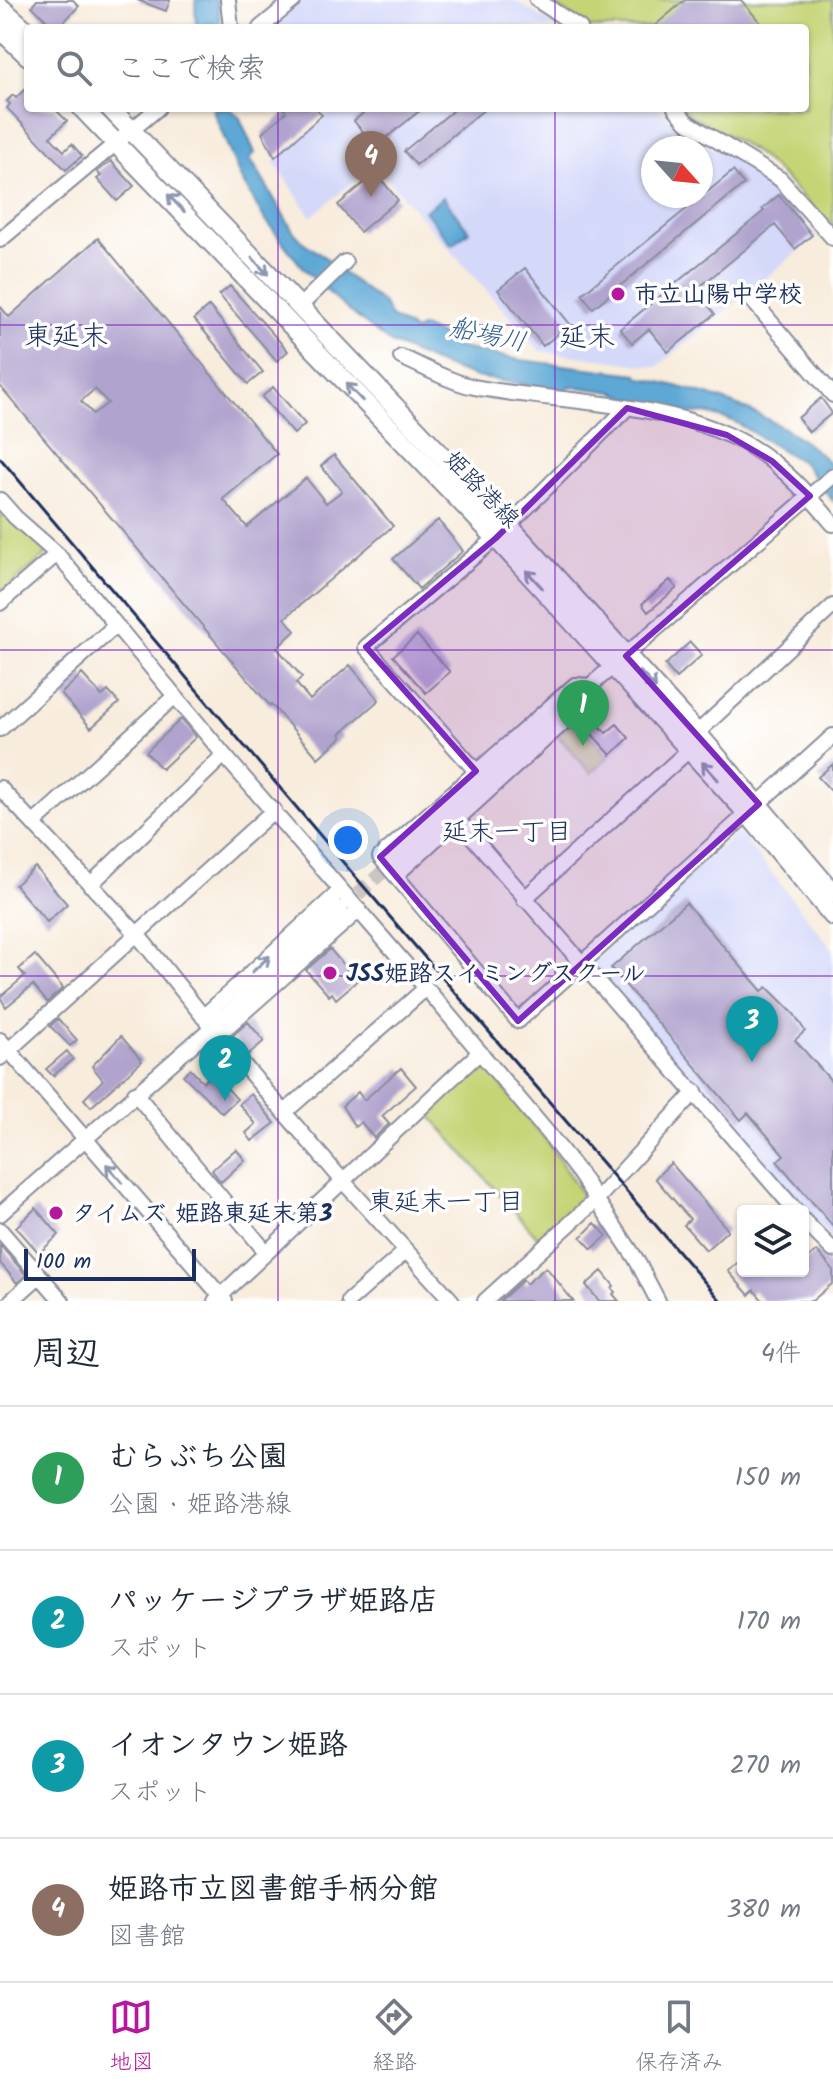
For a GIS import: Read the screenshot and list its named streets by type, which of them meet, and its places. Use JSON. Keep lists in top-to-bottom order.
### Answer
{
  "streets": {
    "main road": ["姫路港線"]
  },
  "districts": [
    "東延末",
    "延末",
    "延末一丁目",
    "東延末一丁目"
  ],
  "water": ["船場川"],
  "places": ["市立山陽中学校", "JSS姫路スイミングスクール", "タイムズ 姫路東延末第3"],
  "scale_bar": "100 m",
  "north": "bottom right",
  "page": {
    "search": "ここで検索",
    "pins": [
      "4",
      "1",
      "3",
      "2"
    ],
    "scale": "100 m",
    "heading": ["周辺", "4件"],
    "list": [
      {
        "mark": "1",
        "name": "むらぶち公園",
        "note": "公園 · 姫路港線",
        "value": "150 m"
      },
      {
        "mark": "2",
        "name": "パッケージプラザ姫路店",
        "note": "スポット",
        "value": "170 m"
      },
      {
        "mark": "3",
        "name": "イオンタウン姫路",
        "note": "スポット",
        "value": "270 m"
      },
      {
        "mark": "4",
        "name": "姫路市立図書館手柄分館",
        "note": "図書館",
        "value": "380 m"
      }
    ],
    "nav": ["地図", "経路", "保存済み"]
  }
}
